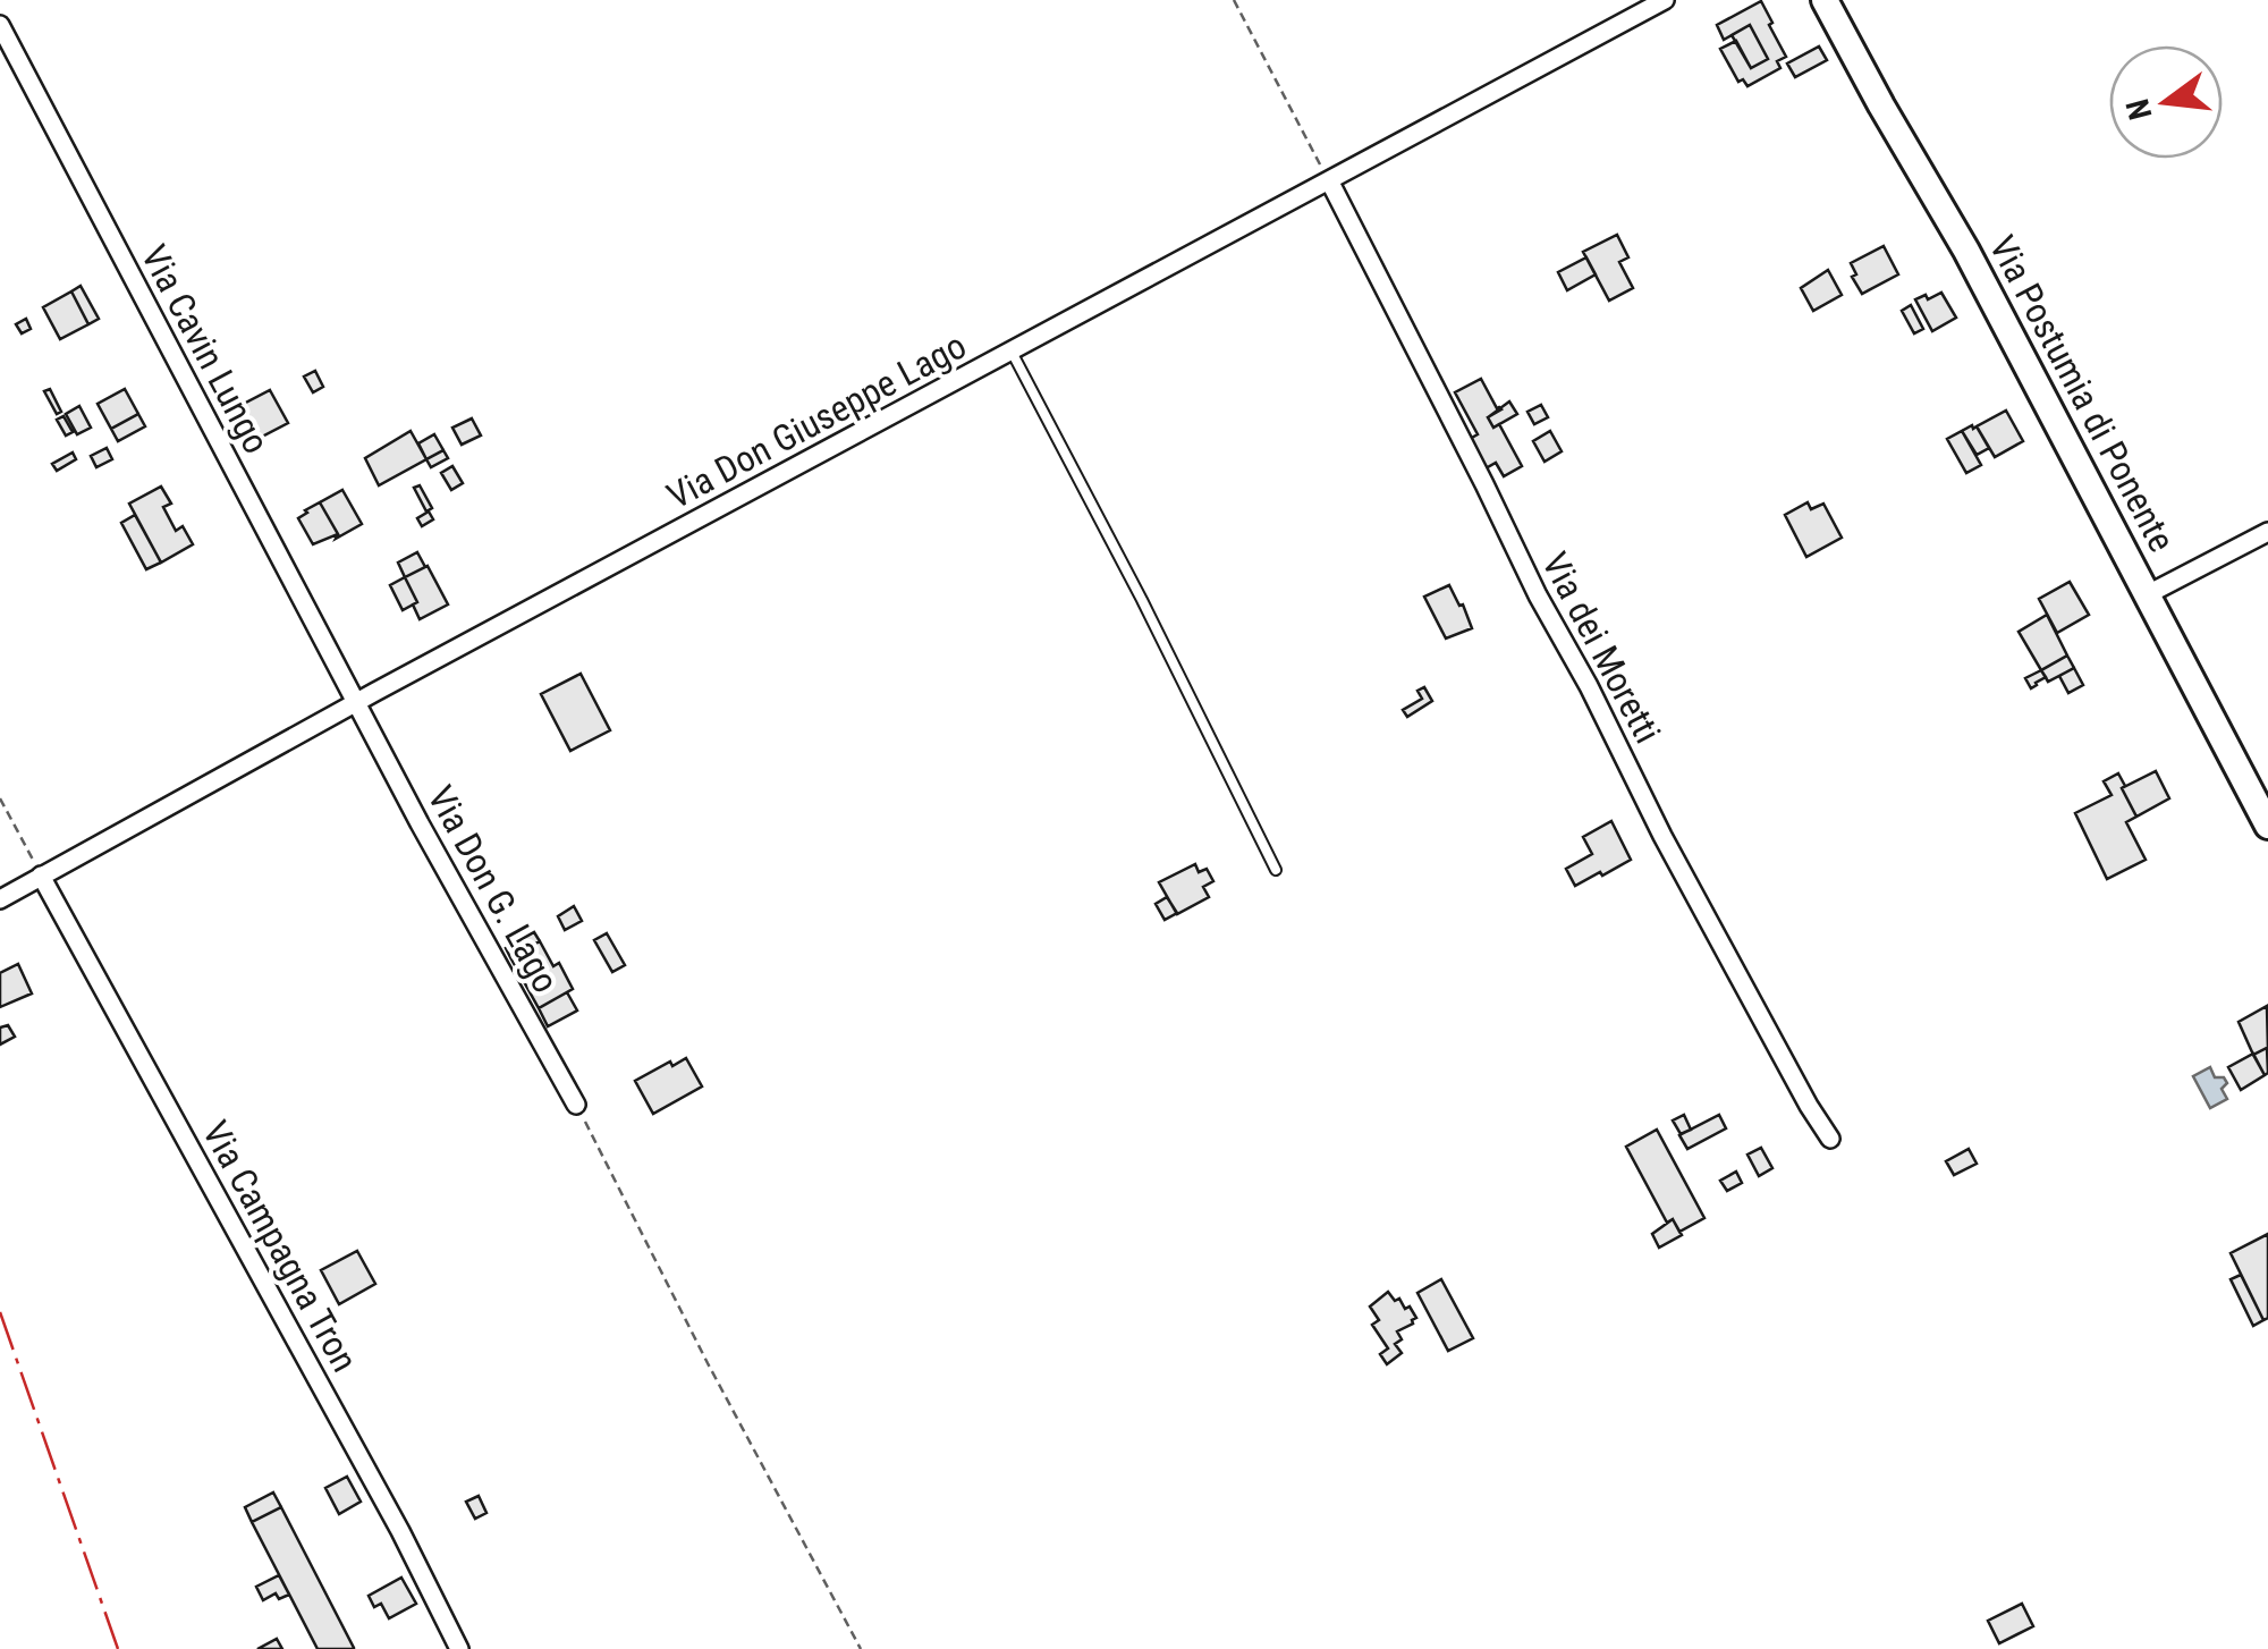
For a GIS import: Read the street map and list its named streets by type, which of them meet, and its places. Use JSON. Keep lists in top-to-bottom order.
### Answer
{
  "streets": {
    "main road": ["Via Postumia di Ponente"],
    "street": [
      "Via Cavin Lungo",
      "Via Don Giuseppe Lago",
      "Via dei Moretti",
      "Via Don G. Lago",
      "Via Campagna Tron"
    ]
  },
  "crossings": [
    ["Via Cavin Lungo", "Via Don Giuseppe Lago"],
    ["Via Cavin Lungo", "Via Don G. Lago"],
    ["Via Don Giuseppe Lago", "Via dei Moretti"],
    ["Via Don Giuseppe Lago", "Via Don G. Lago"],
    ["Via Don Giuseppe Lago", "Via Campagna Tron"]
  ],
  "north": "left"
}
